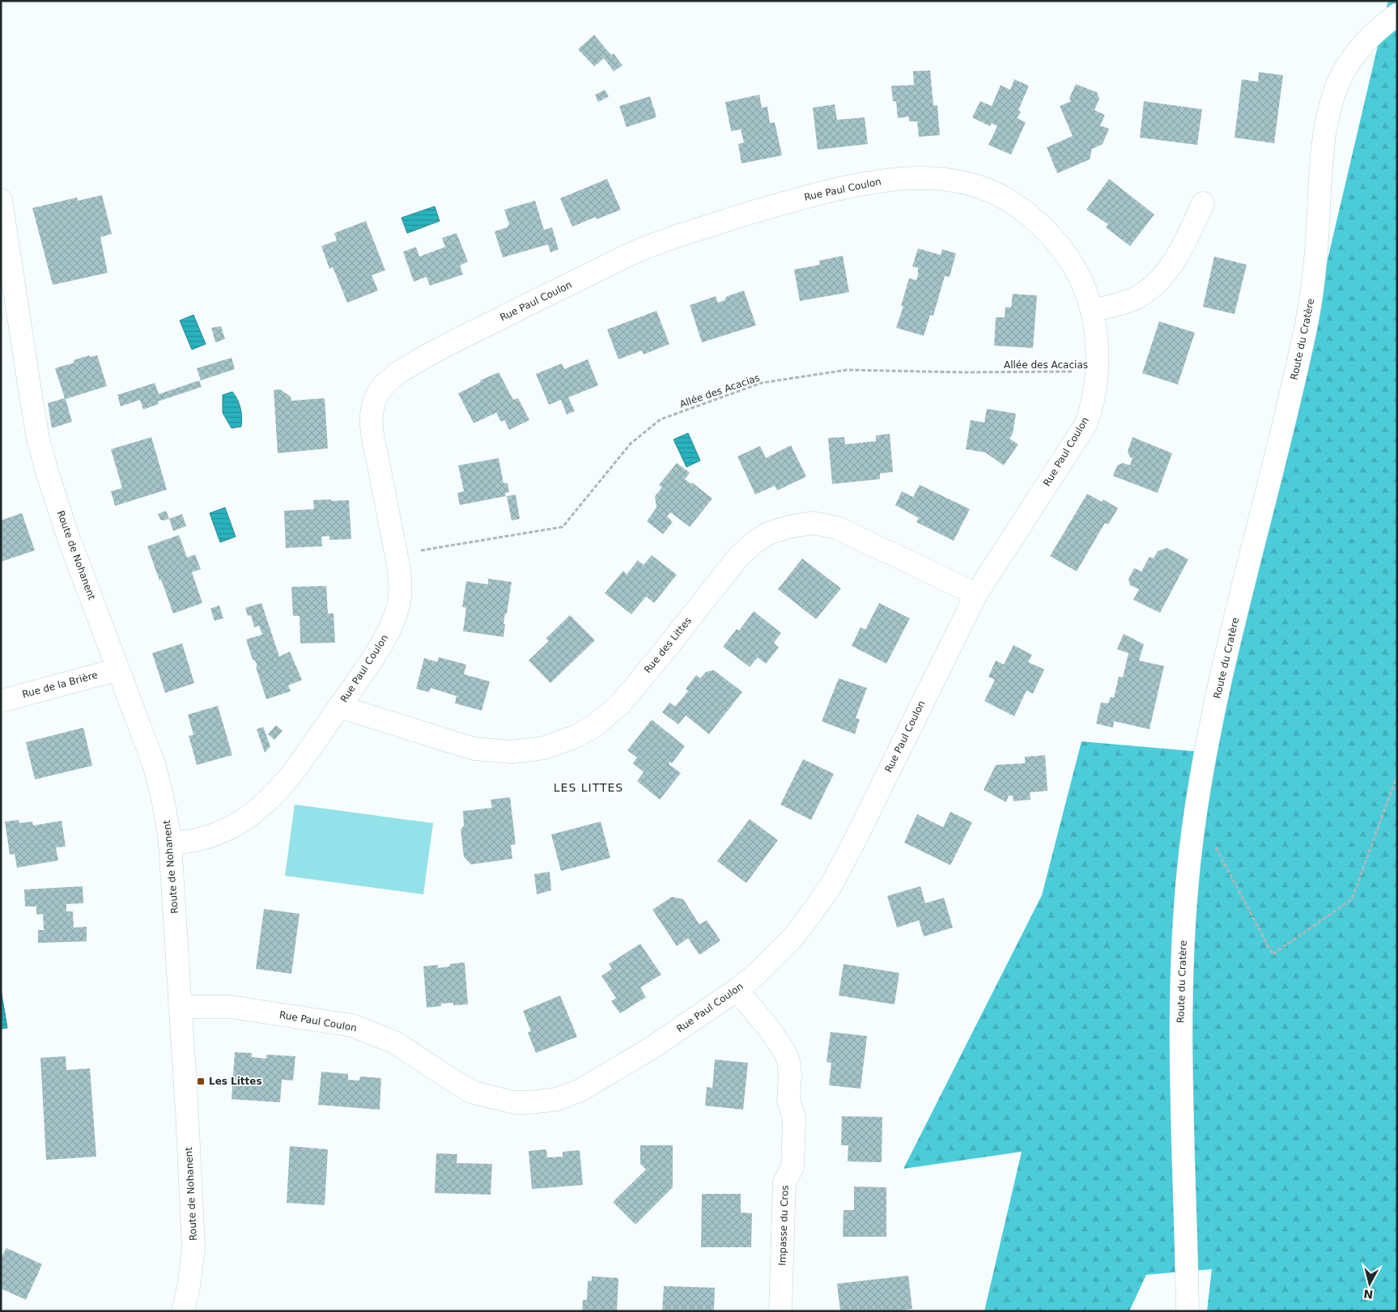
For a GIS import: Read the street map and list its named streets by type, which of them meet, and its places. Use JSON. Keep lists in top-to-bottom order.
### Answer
{
  "streets": {
    "street": [
      "Rue Paul Coulon",
      "Route du Cratère",
      "Route de Nohanent",
      "Rue des Littes",
      "Rue de la Brière",
      "Impasse du Cros"
    ],
    "path": ["Allée des Acacias"]
  },
  "crossings": [
    ["Rue Paul Coulon", "Allée des Acacias"],
    ["Rue Paul Coulon", "Route de Nohanent"],
    ["Rue Paul Coulon", "Rue des Littes"],
    ["Rue Paul Coulon", "Impasse du Cros"],
    ["Route de Nohanent", "Rue de la Brière"]
  ],
  "districts": ["LES LITTES"],
  "places": {
    "transit": ["Les Littes"]
  },
  "north": "bottom"
}
